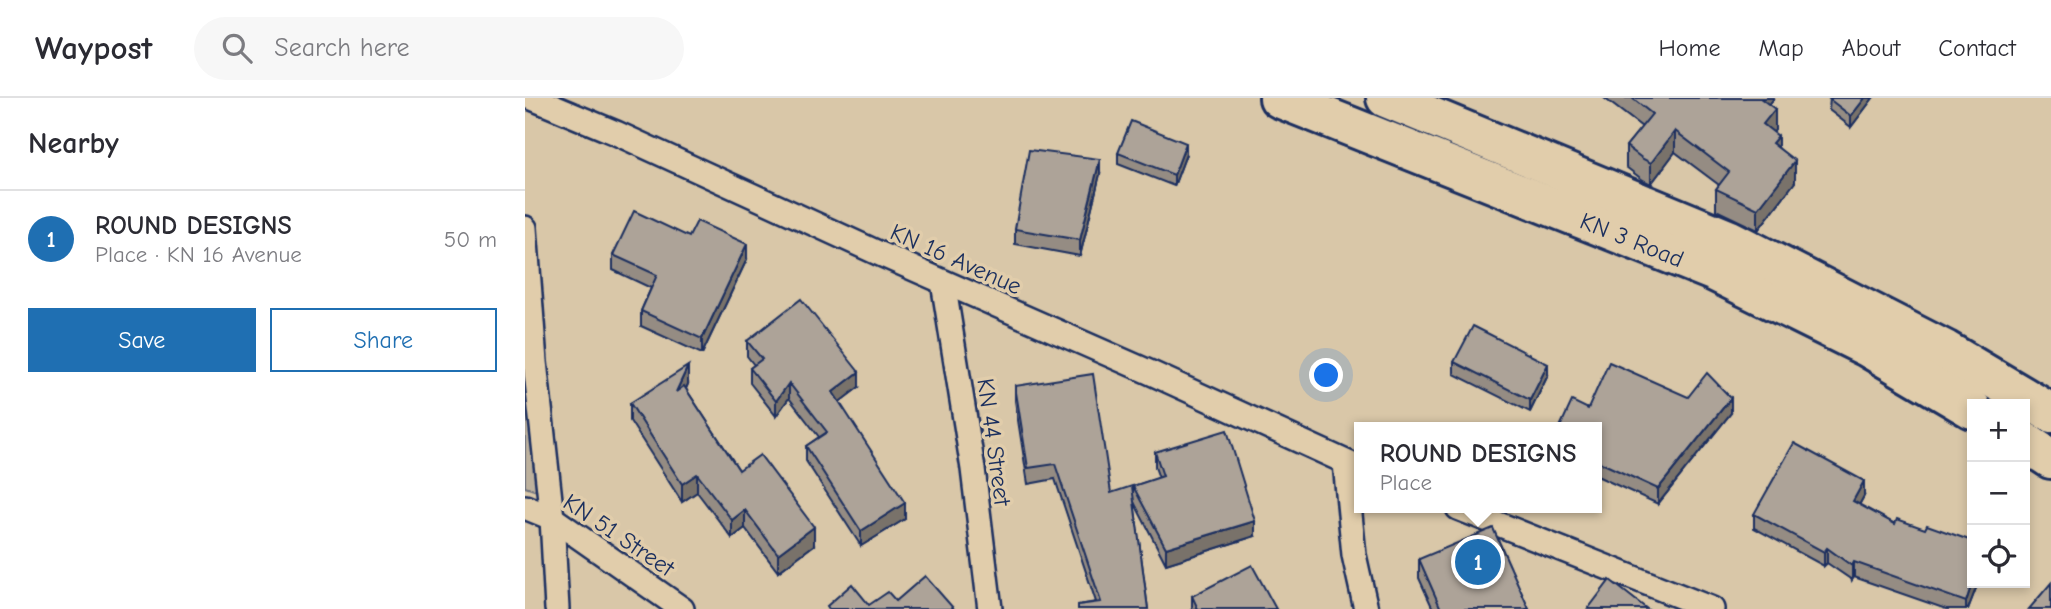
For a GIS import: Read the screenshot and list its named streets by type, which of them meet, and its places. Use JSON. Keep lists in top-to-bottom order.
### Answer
{
  "streets": {
    "highway": ["KN 3 Road"],
    "street": ["KN 16 Avenue", "KN 44 Street", "KN 51 Street"]
  },
  "crossings": [
    ["KN 16 Avenue", "KN 44 Street"]
  ],
  "page": {
    "header": "Waypost",
    "search": "Search here",
    "nav": [
      "Home",
      "Map",
      "About",
      "Contact"
    ],
    "heading": "Nearby",
    "list": [
      {
        "mark": "1",
        "name": "ROUND DESIGNS",
        "note": "Place · KN 16 Avenue",
        "value": "50 m"
      }
    ],
    "buttons": ["Save", "Share"],
    "map_buttons": ["+", "−"],
    "popup": ["ROUND DESIGNS", "Place"],
    "pins": "1"
  }
}
